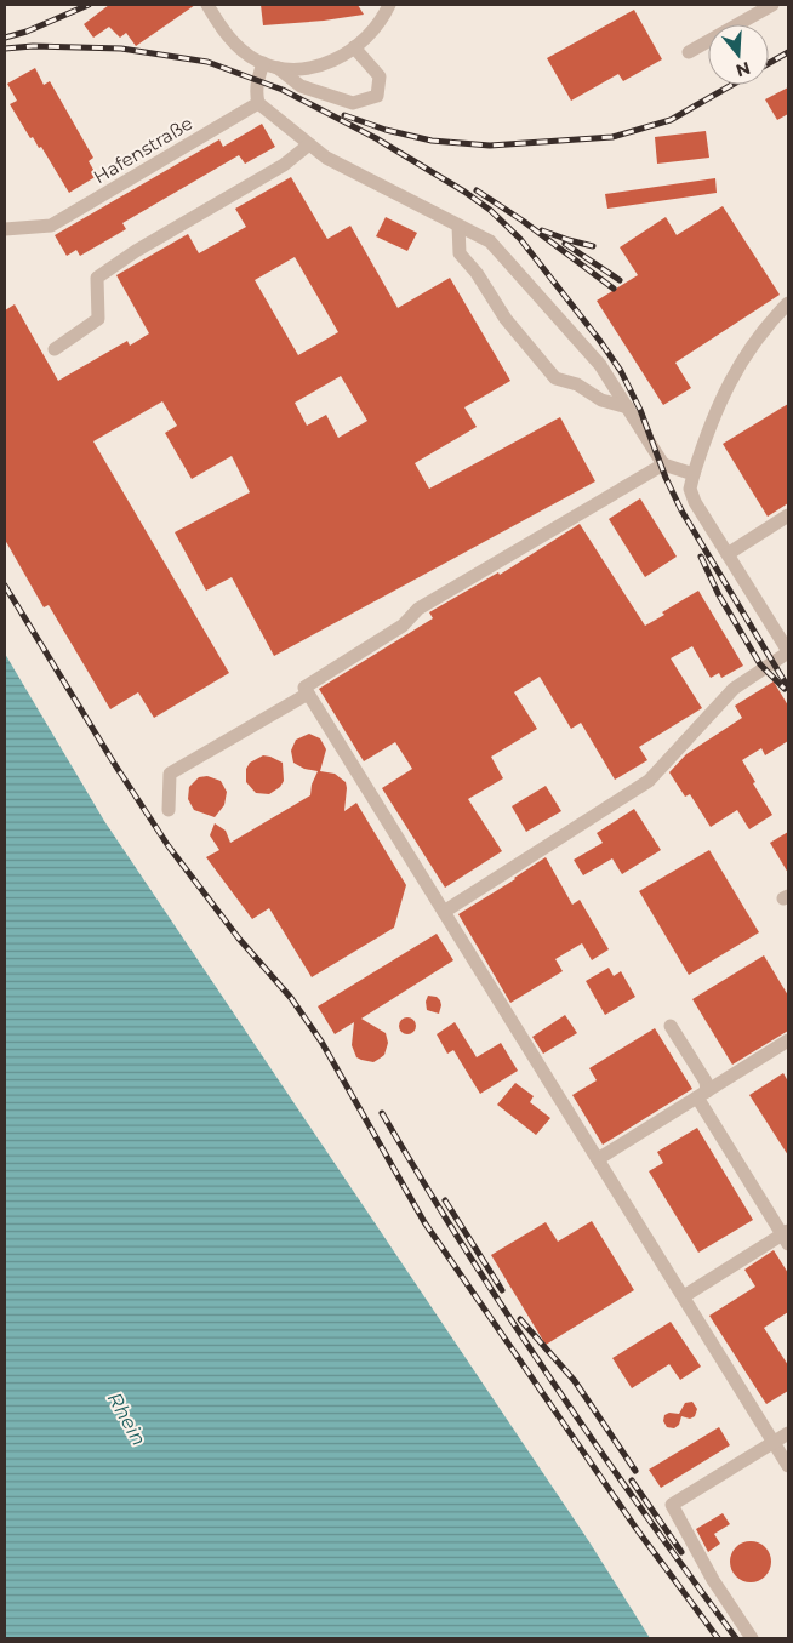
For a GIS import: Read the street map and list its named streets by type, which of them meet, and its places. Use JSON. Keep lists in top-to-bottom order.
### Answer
{
  "streets": {
    "street": ["Hafenstraße"]
  },
  "water": ["Rhein"],
  "north": "bottom"
}
